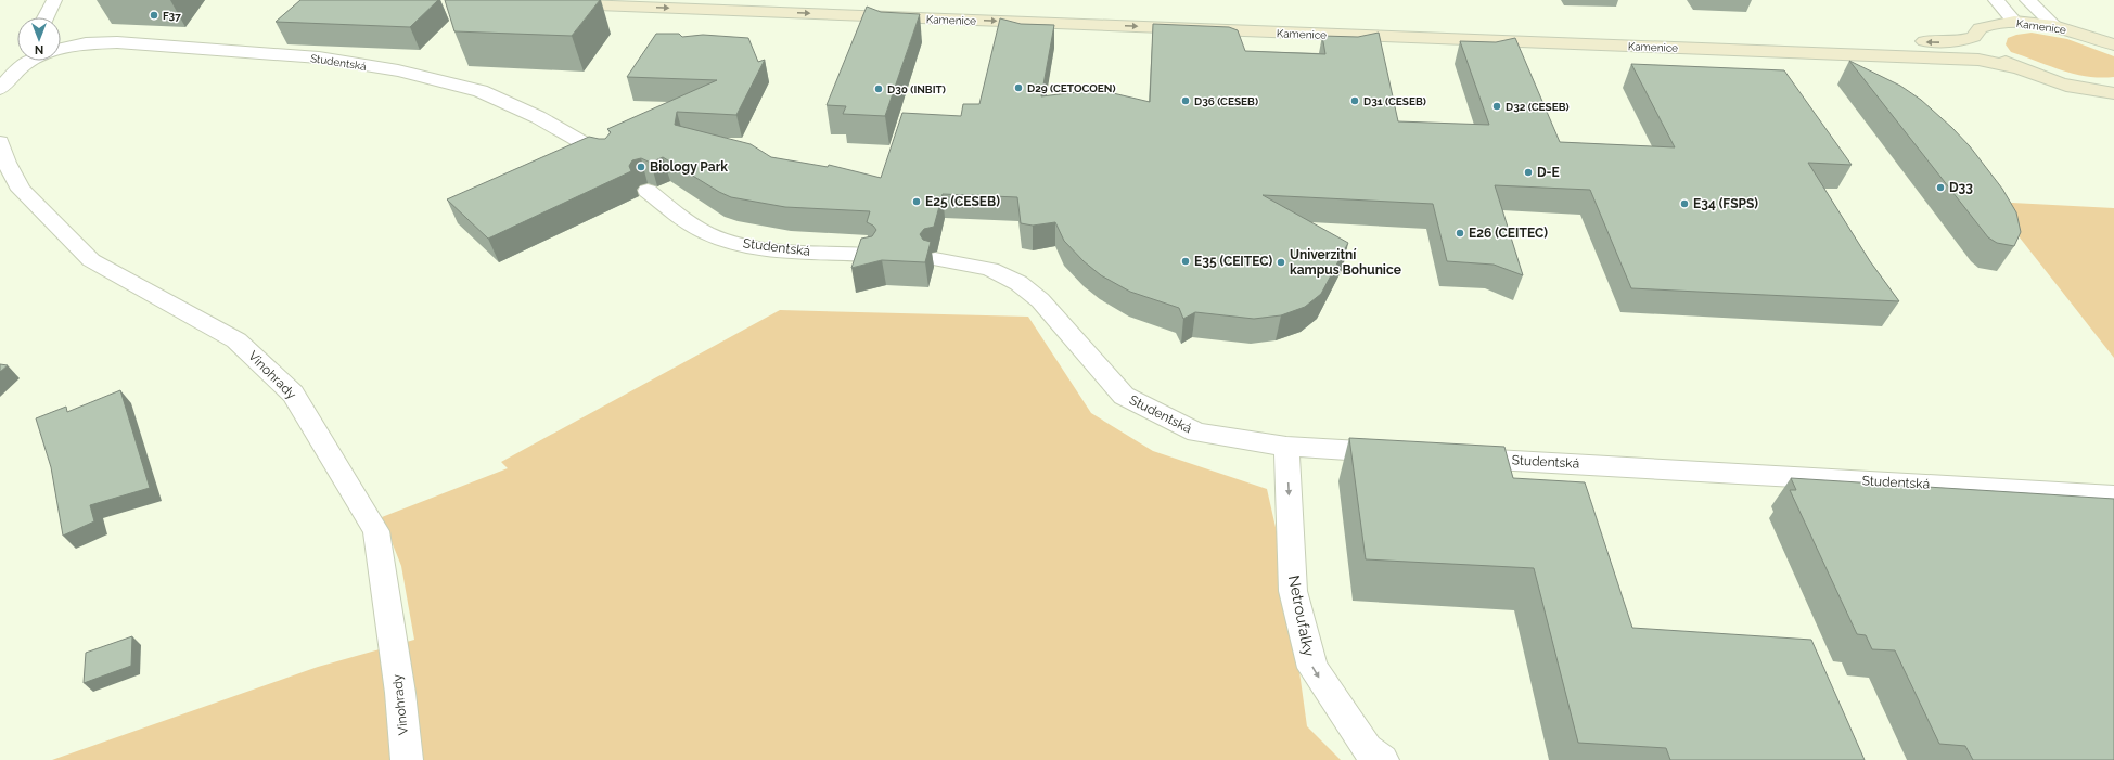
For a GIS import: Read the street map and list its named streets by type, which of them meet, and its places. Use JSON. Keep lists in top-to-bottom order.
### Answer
{
  "streets": {
    "street": [
      "Kamenice",
      "Studentská",
      "Vinohrady",
      "Netroufalky"
    ]
  },
  "crossings": [
    ["Studentská", "Netroufalky"]
  ],
  "one_way": ["Netroufalky"],
  "places": [
    "F37",
    "D29 (CETOCOEN)",
    "D30 (INBIT)",
    "D36 (CESEB)",
    "D31 (CESEB)",
    "D32 (CESEB)",
    "Biology Park",
    "D-E",
    "D33",
    "E25 (CESEB)",
    "E34 (FSPS)",
    "E26 (CEITEC)",
    "E35 (CEITEC)",
    "Univerzitní kampus Bohunice"
  ],
  "north": "bottom"
}
